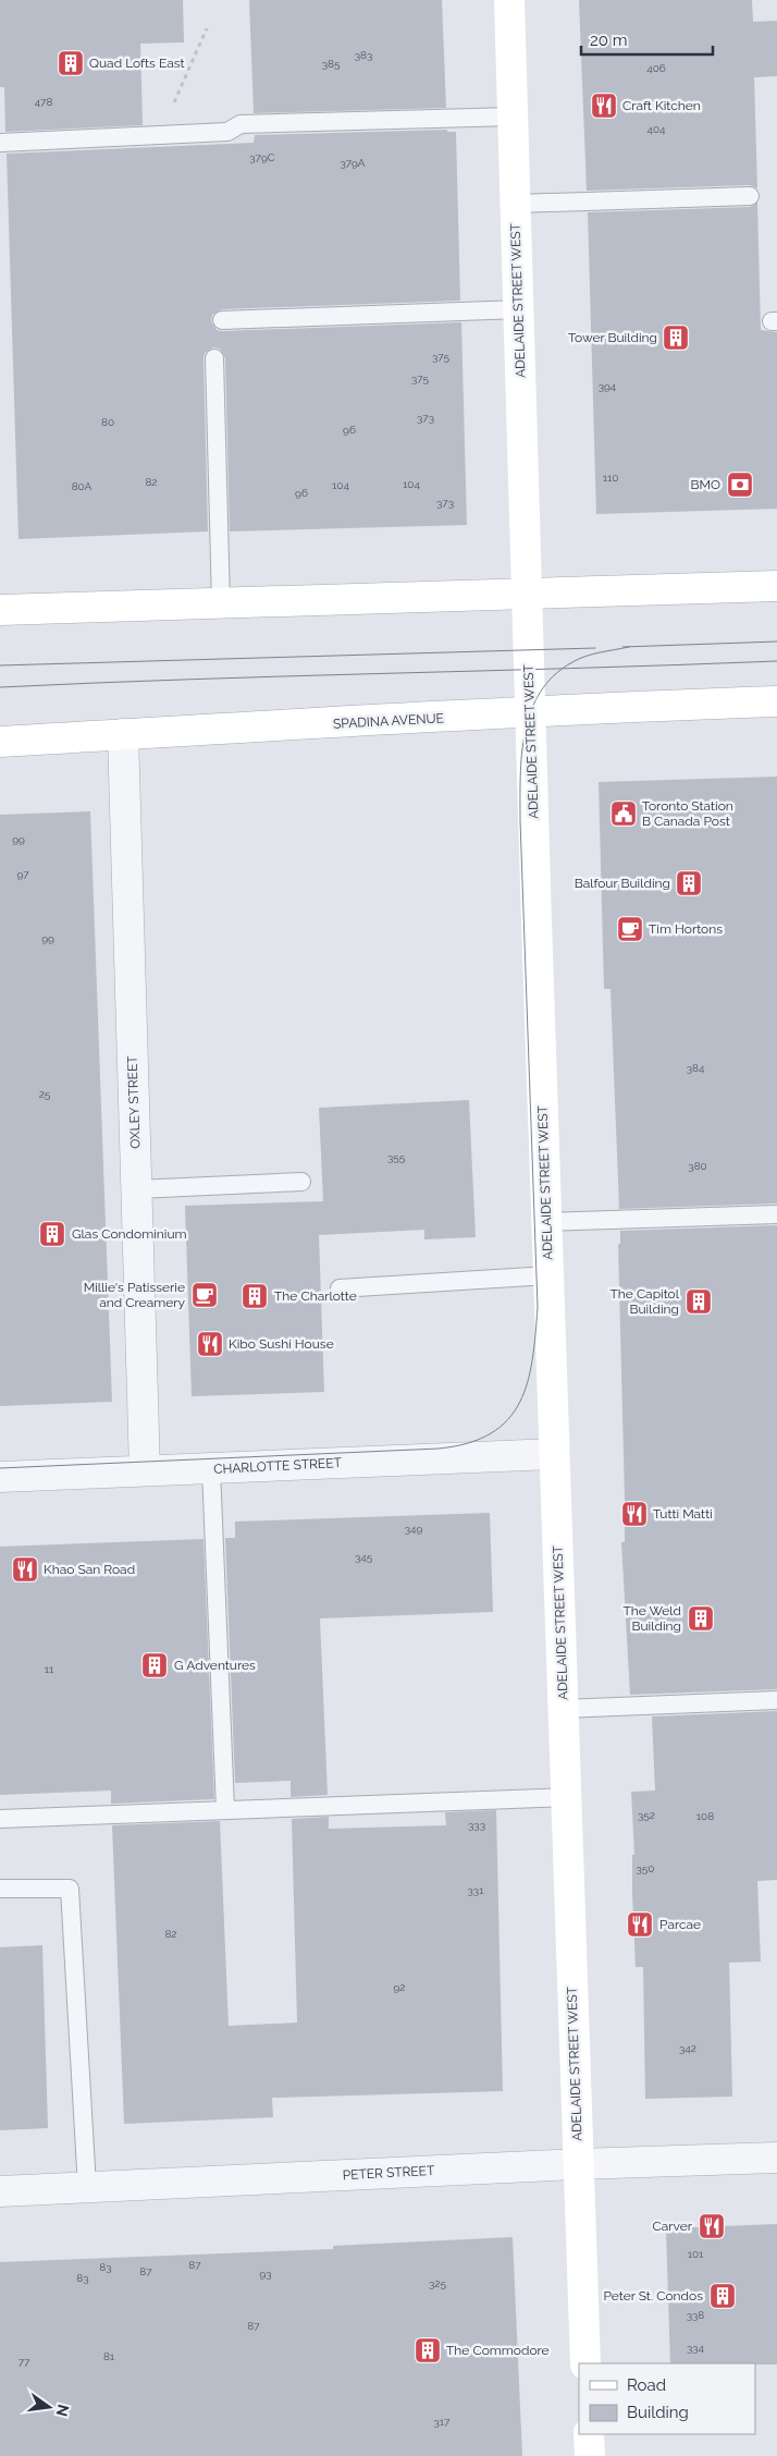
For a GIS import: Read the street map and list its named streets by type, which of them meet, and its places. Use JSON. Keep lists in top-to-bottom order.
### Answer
{
  "streets": {
    "main road": ["ADELAIDE STREET WEST", "SPADINA AVENUE"],
    "street": ["OXLEY STREET", "CHARLOTTE STREET", "PETER STREET"]
  },
  "crossings": [
    ["ADELAIDE STREET WEST", "SPADINA AVENUE"],
    ["ADELAIDE STREET WEST", "CHARLOTTE STREET"],
    ["ADELAIDE STREET WEST", "PETER STREET"],
    ["SPADINA AVENUE", "OXLEY STREET"],
    ["OXLEY STREET", "CHARLOTTE STREET"]
  ],
  "places": {
    "building": [
      "Quad Lofts East",
      "Tower Building",
      "Balfour Building",
      "Glas Condominium",
      "The Charlotte",
      "The Capitol Building",
      "The Weld Building",
      "G Adventures",
      "Peter St. Condos",
      "The Commodore"
    ],
    "restaurant": [
      "Craft Kitchen",
      "Kibo Sushi House",
      "Tutti Matti",
      "Khao San Road",
      "Parcae",
      "Carver"
    ],
    "bank": ["BMO"],
    "public building": ["Toronto Station B Canada Post"],
    "cafe": ["Tim Hortons", "Millie's Patisserie and Creamery"]
  },
  "house_numbers": [
    "383",
    "385",
    "406",
    "478",
    "404",
    "379C",
    "379A",
    "375",
    "375",
    "394",
    "373",
    "80",
    "96",
    "110",
    "82",
    "104",
    "104",
    "80A",
    "96",
    "373",
    "99",
    "97",
    "99",
    "384",
    "25",
    "355",
    "380",
    "349",
    "345",
    "11",
    "352",
    "108",
    "333",
    "350",
    "331",
    "82",
    "92",
    "342",
    "101",
    "87",
    "83",
    "87",
    "93",
    "83",
    "325",
    "338",
    "87",
    "334",
    "81",
    "77",
    "317"
  ],
  "legend": ["Road", "Building"],
  "scale_bar": "20 m",
  "north": "right"
}
